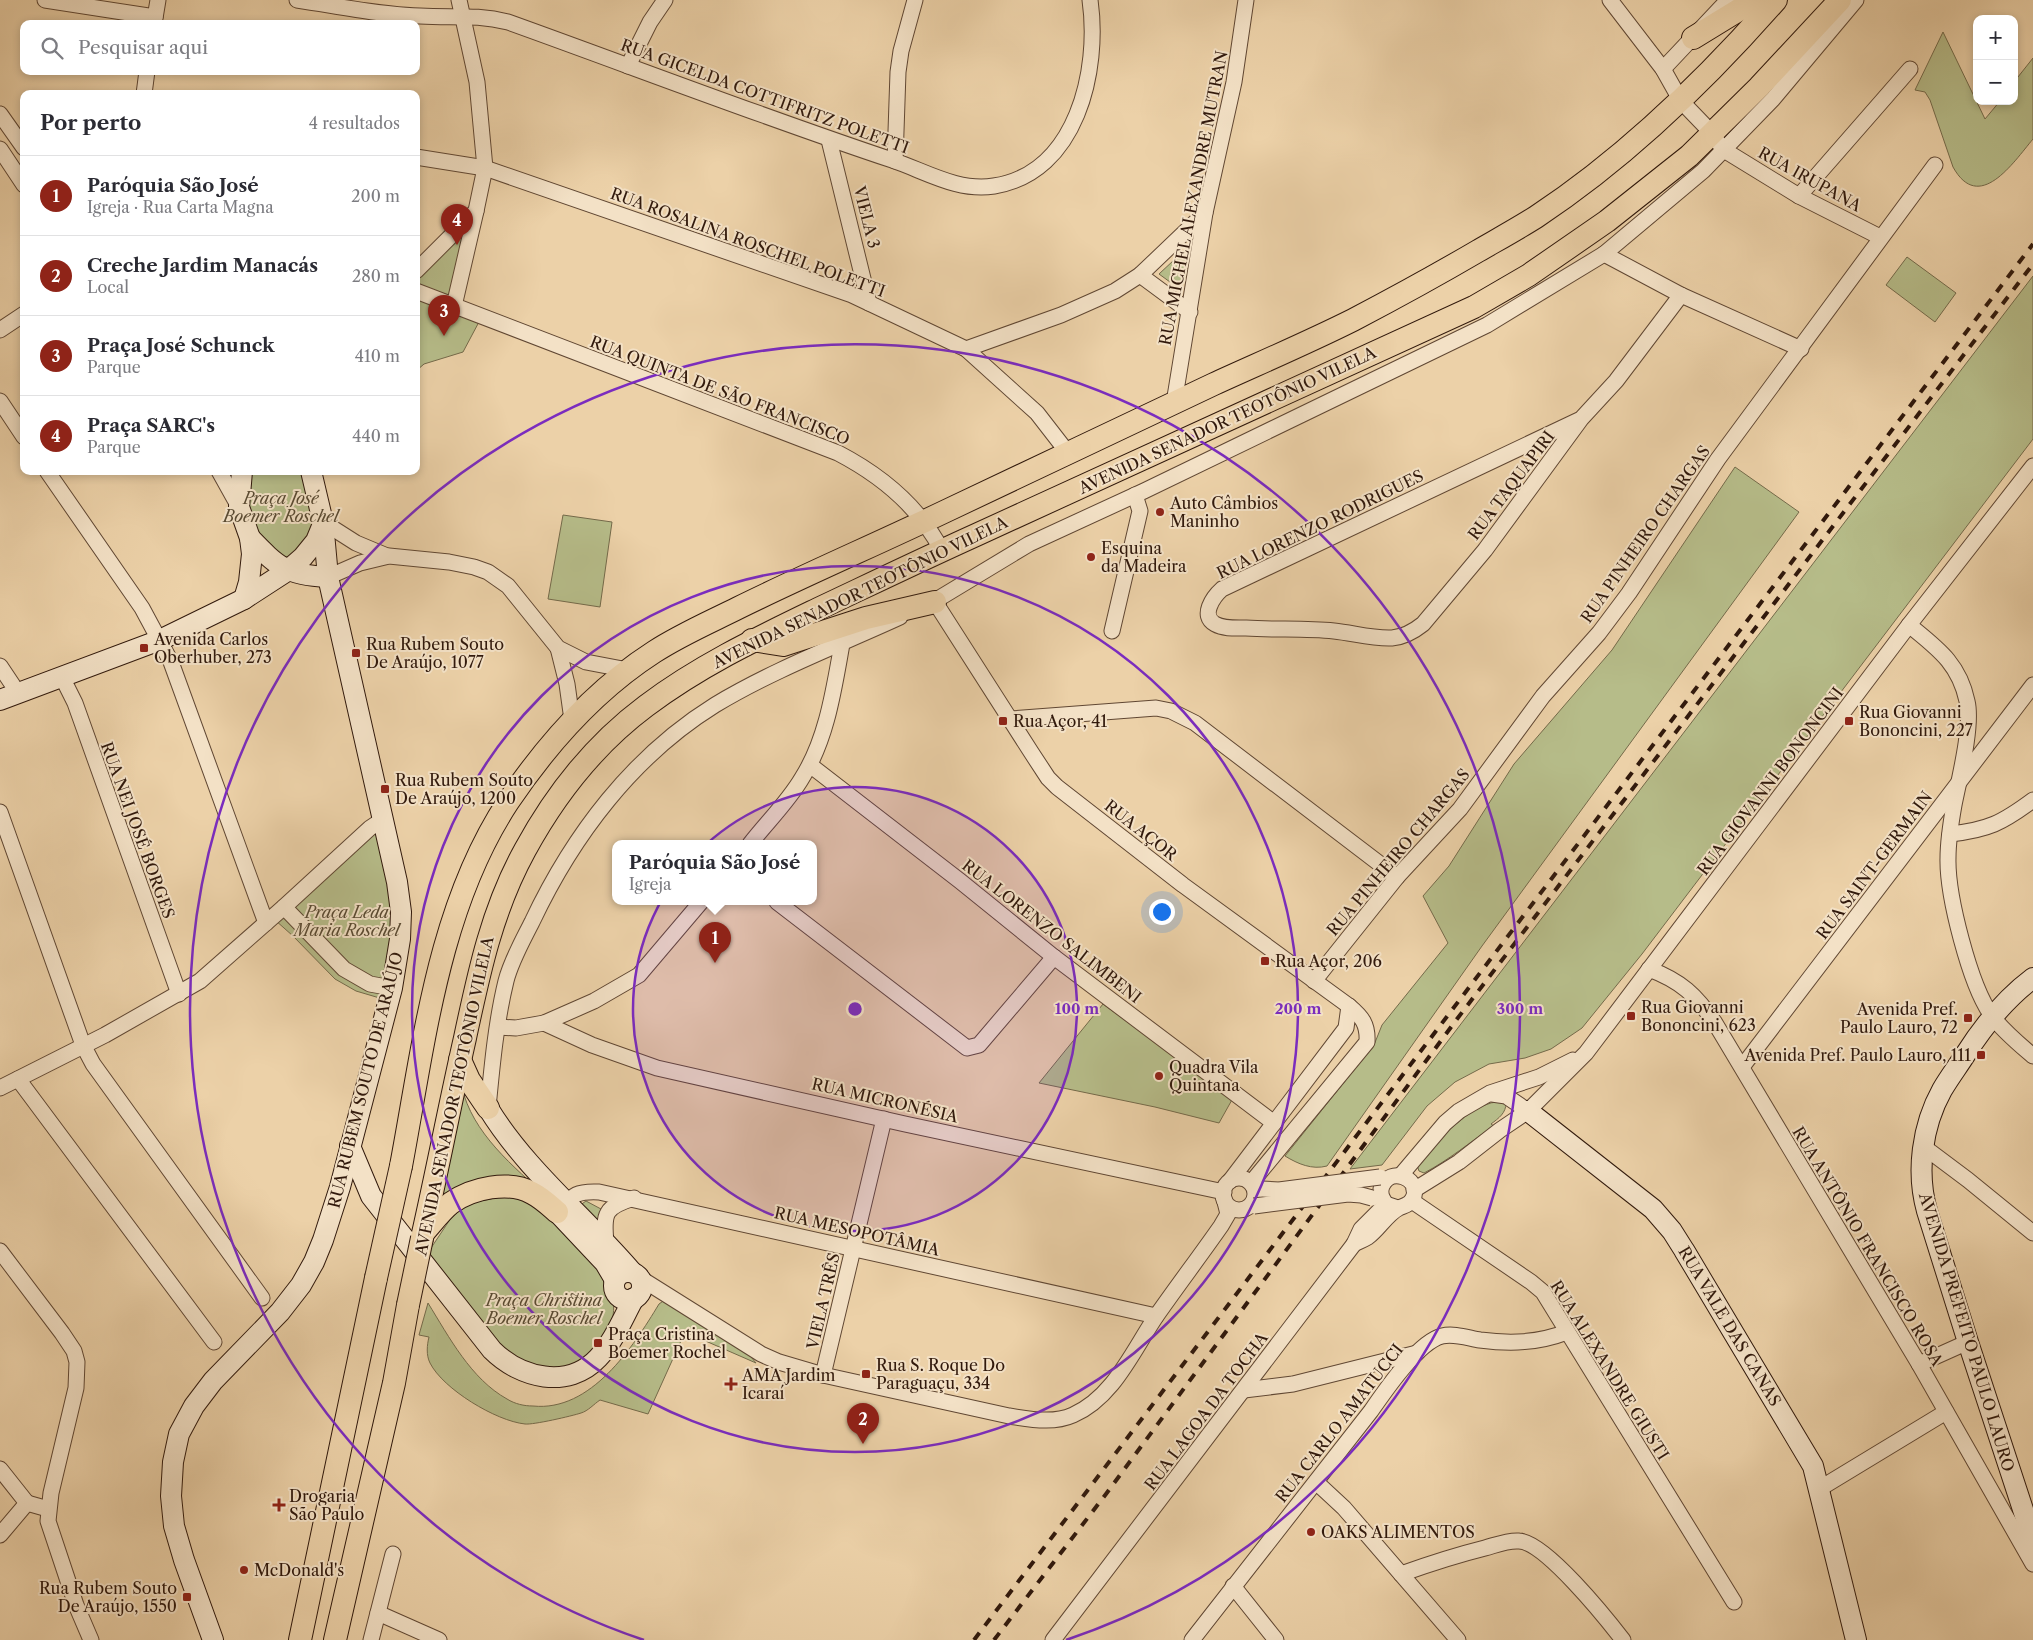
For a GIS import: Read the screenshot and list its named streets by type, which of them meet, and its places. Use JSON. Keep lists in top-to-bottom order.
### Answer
{
  "streets": {
    "main road": ["AVENIDA SENADOR TEOTÔNIO VILELA"],
    "street": [
      "RUA GICELDA COTTIFRITZ POLETTI",
      "RUA IRUPANA",
      "RUA MICHEL ALEXANDRE MUTRAN",
      "VIELA 3",
      "RUA ROSALINA ROSCHEL POLETTI",
      "RUA QUINTA DE SÃO FRANCISCO",
      "RUA TAQUAPIRI",
      "RUA LORENZO RODRIGUES",
      "RUA PINHEIRO CHARGAS",
      "RUA GIOVANNI BONONCINI",
      "RUA NEI JOSÉ BORGES",
      "RUA AÇOR",
      "RUA SAINT-GERMAIN",
      "RUA LORENZO SALIMBENI",
      "RUA RUBEM SOUTO DE ARAÚJO",
      "RUA MICRONÉSIA",
      "RUA MESOPOTÂMIA",
      "RUA ANTÔNIO FRANCISCO ROSA",
      "VIELA TRÊS",
      "RUA VALE DAS CANAS",
      "AVENIDA PREFEITO PAULO LAURO",
      "RUA ALEXANDRE GIUSTI",
      "RUA LAGOA DA TOCHA",
      "RUA CARLO AMATUCCI"
    ]
  },
  "crossings": [
    ["RUA GICELDA COTTIFRITZ POLETTI", "VIELA 3"],
    ["RUA IRUPANA", "AVENIDA SENADOR TEOTÔNIO VILELA"],
    ["RUA IRUPANA", "RUA PINHEIRO CHARGAS"],
    ["VIELA 3", "RUA ROSALINA ROSCHEL POLETTI"],
    ["RUA QUINTA DE SÃO FRANCISCO", "AVENIDA SENADOR TEOTÔNIO VILELA"],
    ["AVENIDA SENADOR TEOTÔNIO VILELA", "RUA AÇOR"],
    ["RUA TAQUAPIRI", "RUA LORENZO RODRIGUES"],
    ["RUA PINHEIRO CHARGAS", "RUA AÇOR"],
    ["RUA GIOVANNI BONONCINI", "RUA ANTÔNIO FRANCISCO ROSA"],
    ["RUA GIOVANNI BONONCINI", "RUA VALE DAS CANAS"],
    ["RUA AÇOR", "RUA MICRONÉSIA"],
    ["RUA SAINT-GERMAIN", "RUA ANTÔNIO FRANCISCO ROSA"],
    ["RUA MICRONÉSIA", "VIELA TRÊS"],
    ["RUA MESOPOTÂMIA", "VIELA TRÊS"],
    ["RUA ALEXANDRE GIUSTI", "RUA LAGOA DA TOCHA"],
    ["RUA ALEXANDRE GIUSTI", "RUA CARLO AMATUCCI"]
  ],
  "parks": ["Praça José Boemer Roschel", "Praça Leda Maria Roschel", "Praça Christina Boemer Roschel"],
  "places": {
    "other": [
      "Auto Câmbios Maninho",
      "Esquina da Madeira",
      "Quadra Vila Quintana",
      "OAKS ALIMENTOS",
      "McDonald's"
    ],
    "transit": [
      "Avenida Carlos Oberhuber, 273",
      "Rua Rubem Souto De Araújo, 1077",
      "Rua Açor, 41",
      "Rua Giovanni Bononcini, 227",
      "Rua Rubem Souto De Araújo, 1200",
      "Rua Açor, 206",
      "Rua Giovanni Bononcini, 623",
      "Avenida Pref. Paulo Lauro, 72",
      "Avenida Pref. Paulo Lauro, 111",
      "Praça Cristina Boemer Rochel",
      "Rua S. Roque Do Paraguaçu, 334",
      "Rua Rubem Souto De Araújo, 1550"
    ],
    "health": ["AMA Jardim Icaraí", "Drogaria São Paulo"]
  },
  "page": {
    "map_buttons": ["+", "−"],
    "search": "Pesquisar aqui",
    "heading": ["Por perto", "4 resultados"],
    "list": [
      {
        "mark": "1",
        "name": "Paróquia São José",
        "note": "Igreja · Rua Carta Magna",
        "value": "200 m"
      },
      {
        "mark": "2",
        "name": "Creche Jardim Manacás",
        "note": "Local",
        "value": "280 m"
      },
      {
        "mark": "3",
        "name": "Praça José Schunck",
        "note": "Parque",
        "value": "410 m"
      },
      {
        "mark": "4",
        "name": "Praça SARC's",
        "note": "Parque",
        "value": "440 m"
      }
    ],
    "pins": [
      "4",
      "3",
      "1",
      "2"
    ],
    "popup": ["Paróquia São José", "Igreja"]
  },
  "rings": ["100 m", "200 m", "300 m"]
}
